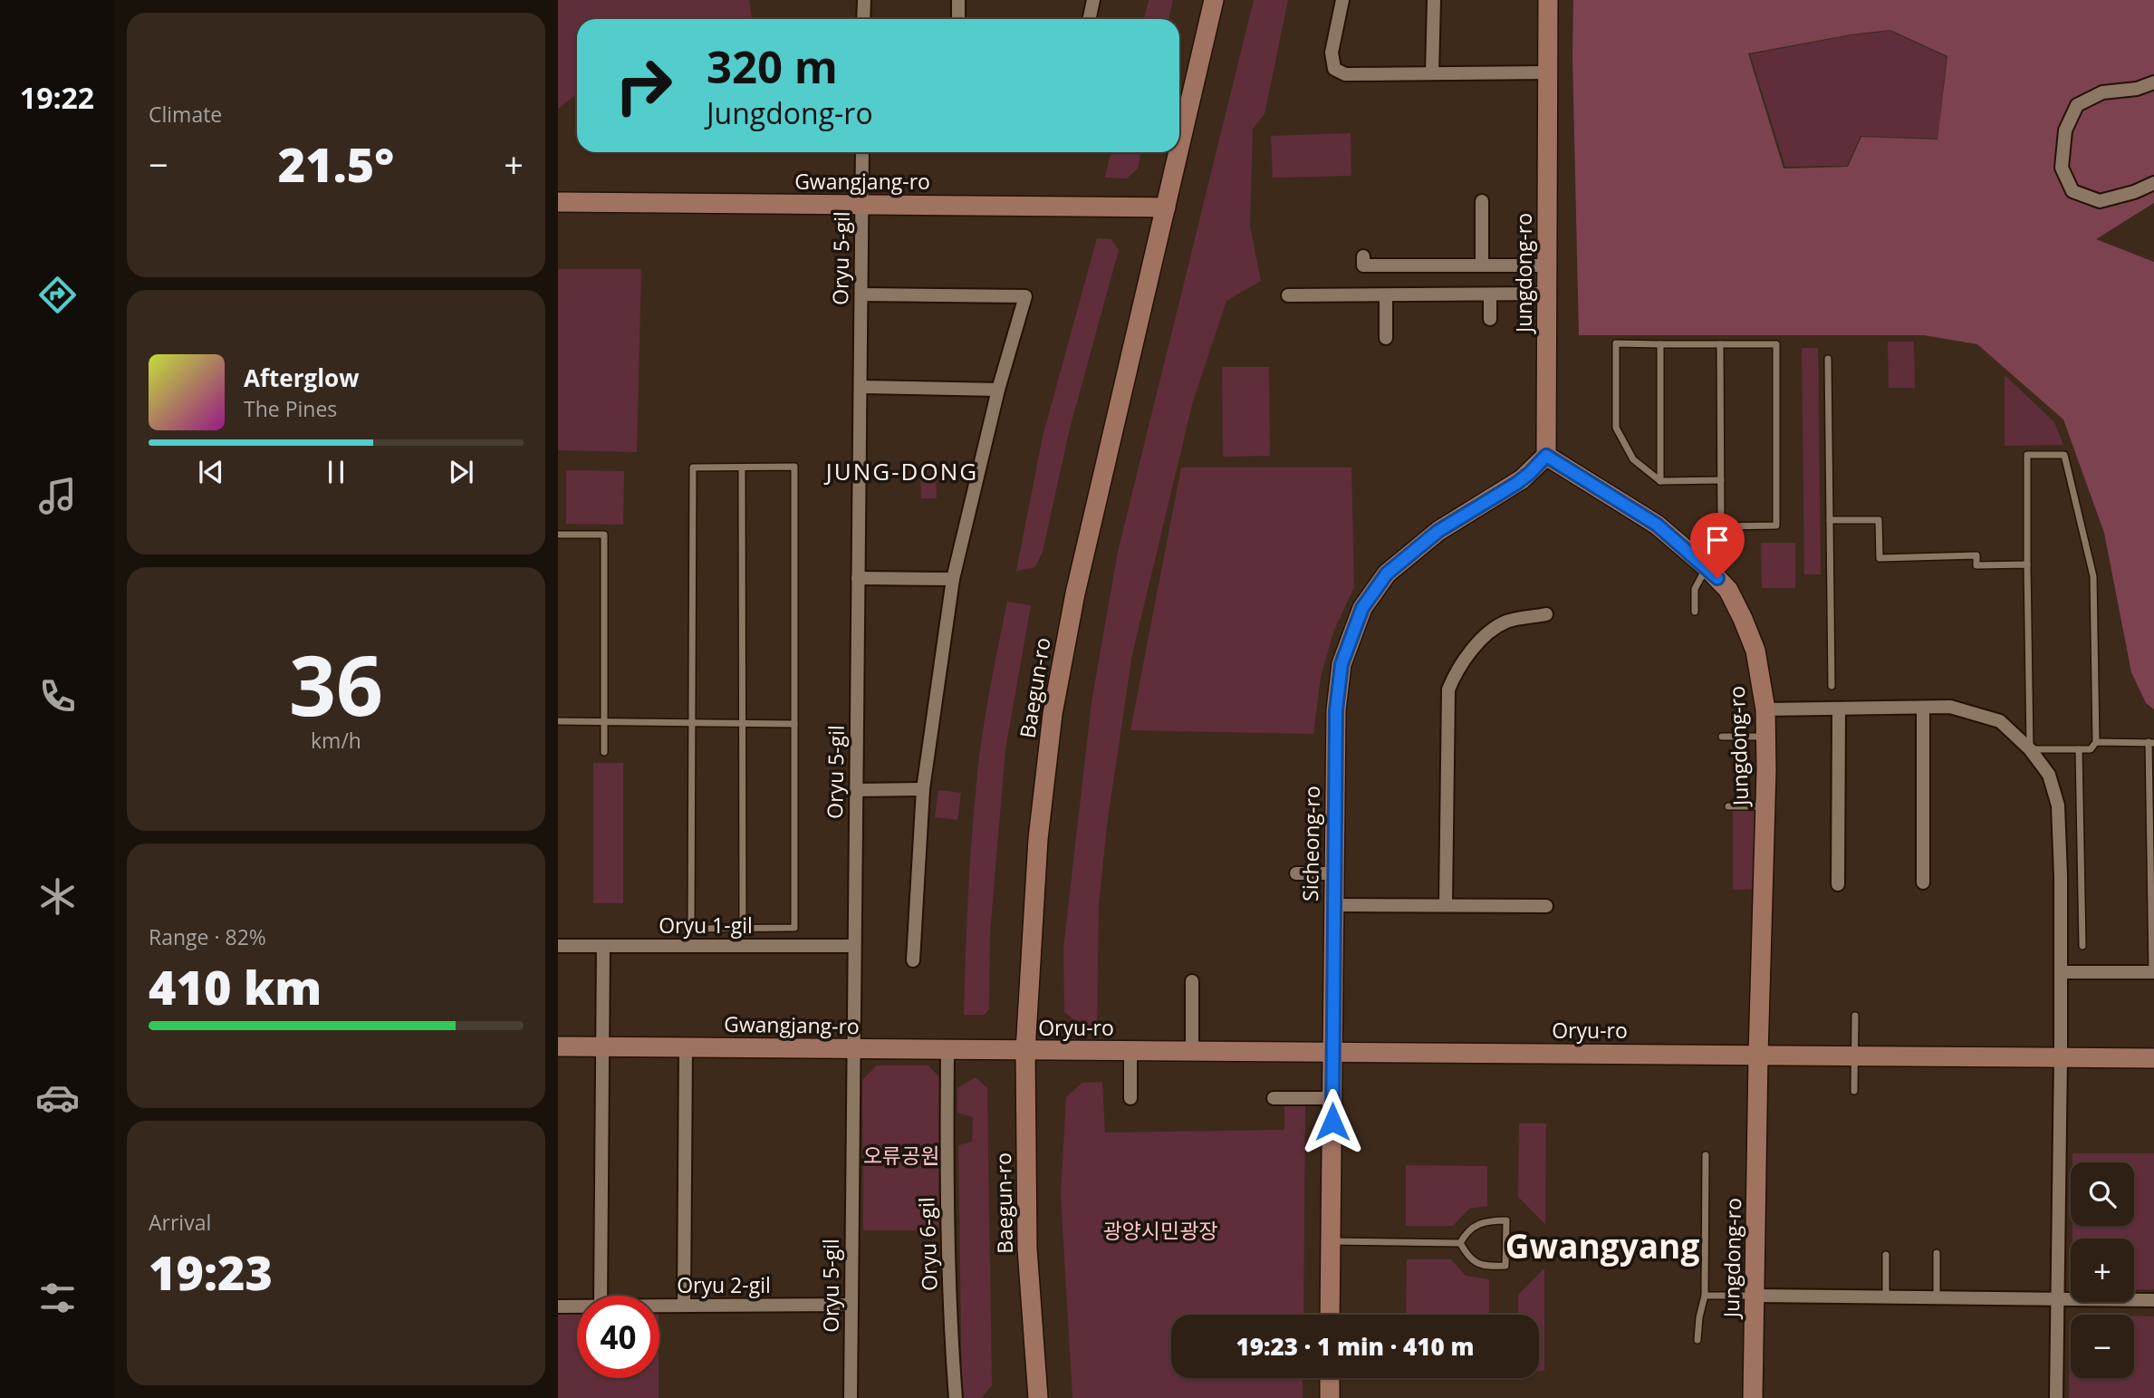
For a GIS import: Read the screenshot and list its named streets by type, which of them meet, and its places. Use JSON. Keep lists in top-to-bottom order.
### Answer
{
  "streets": {
    "street": [
      "Gwangjang-ro",
      "Oryu 5-gil",
      "Jungdong-ro",
      "Baegun-ro",
      "Sicheong-ro",
      "Oryu 1-gil",
      "Oryu-ro",
      "Oryu 6-gil",
      "Oryu 2-gil"
    ]
  },
  "crossings": [
    ["Gwangjang-ro", "Oryu 5-gil"],
    ["Gwangjang-ro", "Baegun-ro"],
    ["Gwangjang-ro", "Oryu-ro"],
    ["Gwangjang-ro", "Oryu 6-gil"],
    ["Oryu 5-gil", "Oryu 1-gil"],
    ["Oryu 5-gil", "Oryu 2-gil"],
    ["Jungdong-ro", "Sicheong-ro"],
    ["Jungdong-ro", "Oryu-ro"],
    ["Baegun-ro", "Oryu-ro"],
    ["Sicheong-ro", "Oryu-ro"]
  ],
  "districts": ["JUNG-DONG", "Gwangyang"],
  "parks": ["오류공원", "광양시민광장"],
  "page": {
    "tabs": "19:22",
    "tile": [
      "Climate",
      ["36", "km/h"],
      ["Range · 82%", "410 km"],
      ["Arrival", "19:23"]
    ],
    "turn": ["320 m", "Jungdong-ro"],
    "heat": ["−", "21.5°", "+"],
    "song": ["Afterglow", "The Pines"],
    "map_buttons": ["+", "−"],
    "limit": "40",
    "trip": "19:23 · 1 min · 410 m"
  }
}
